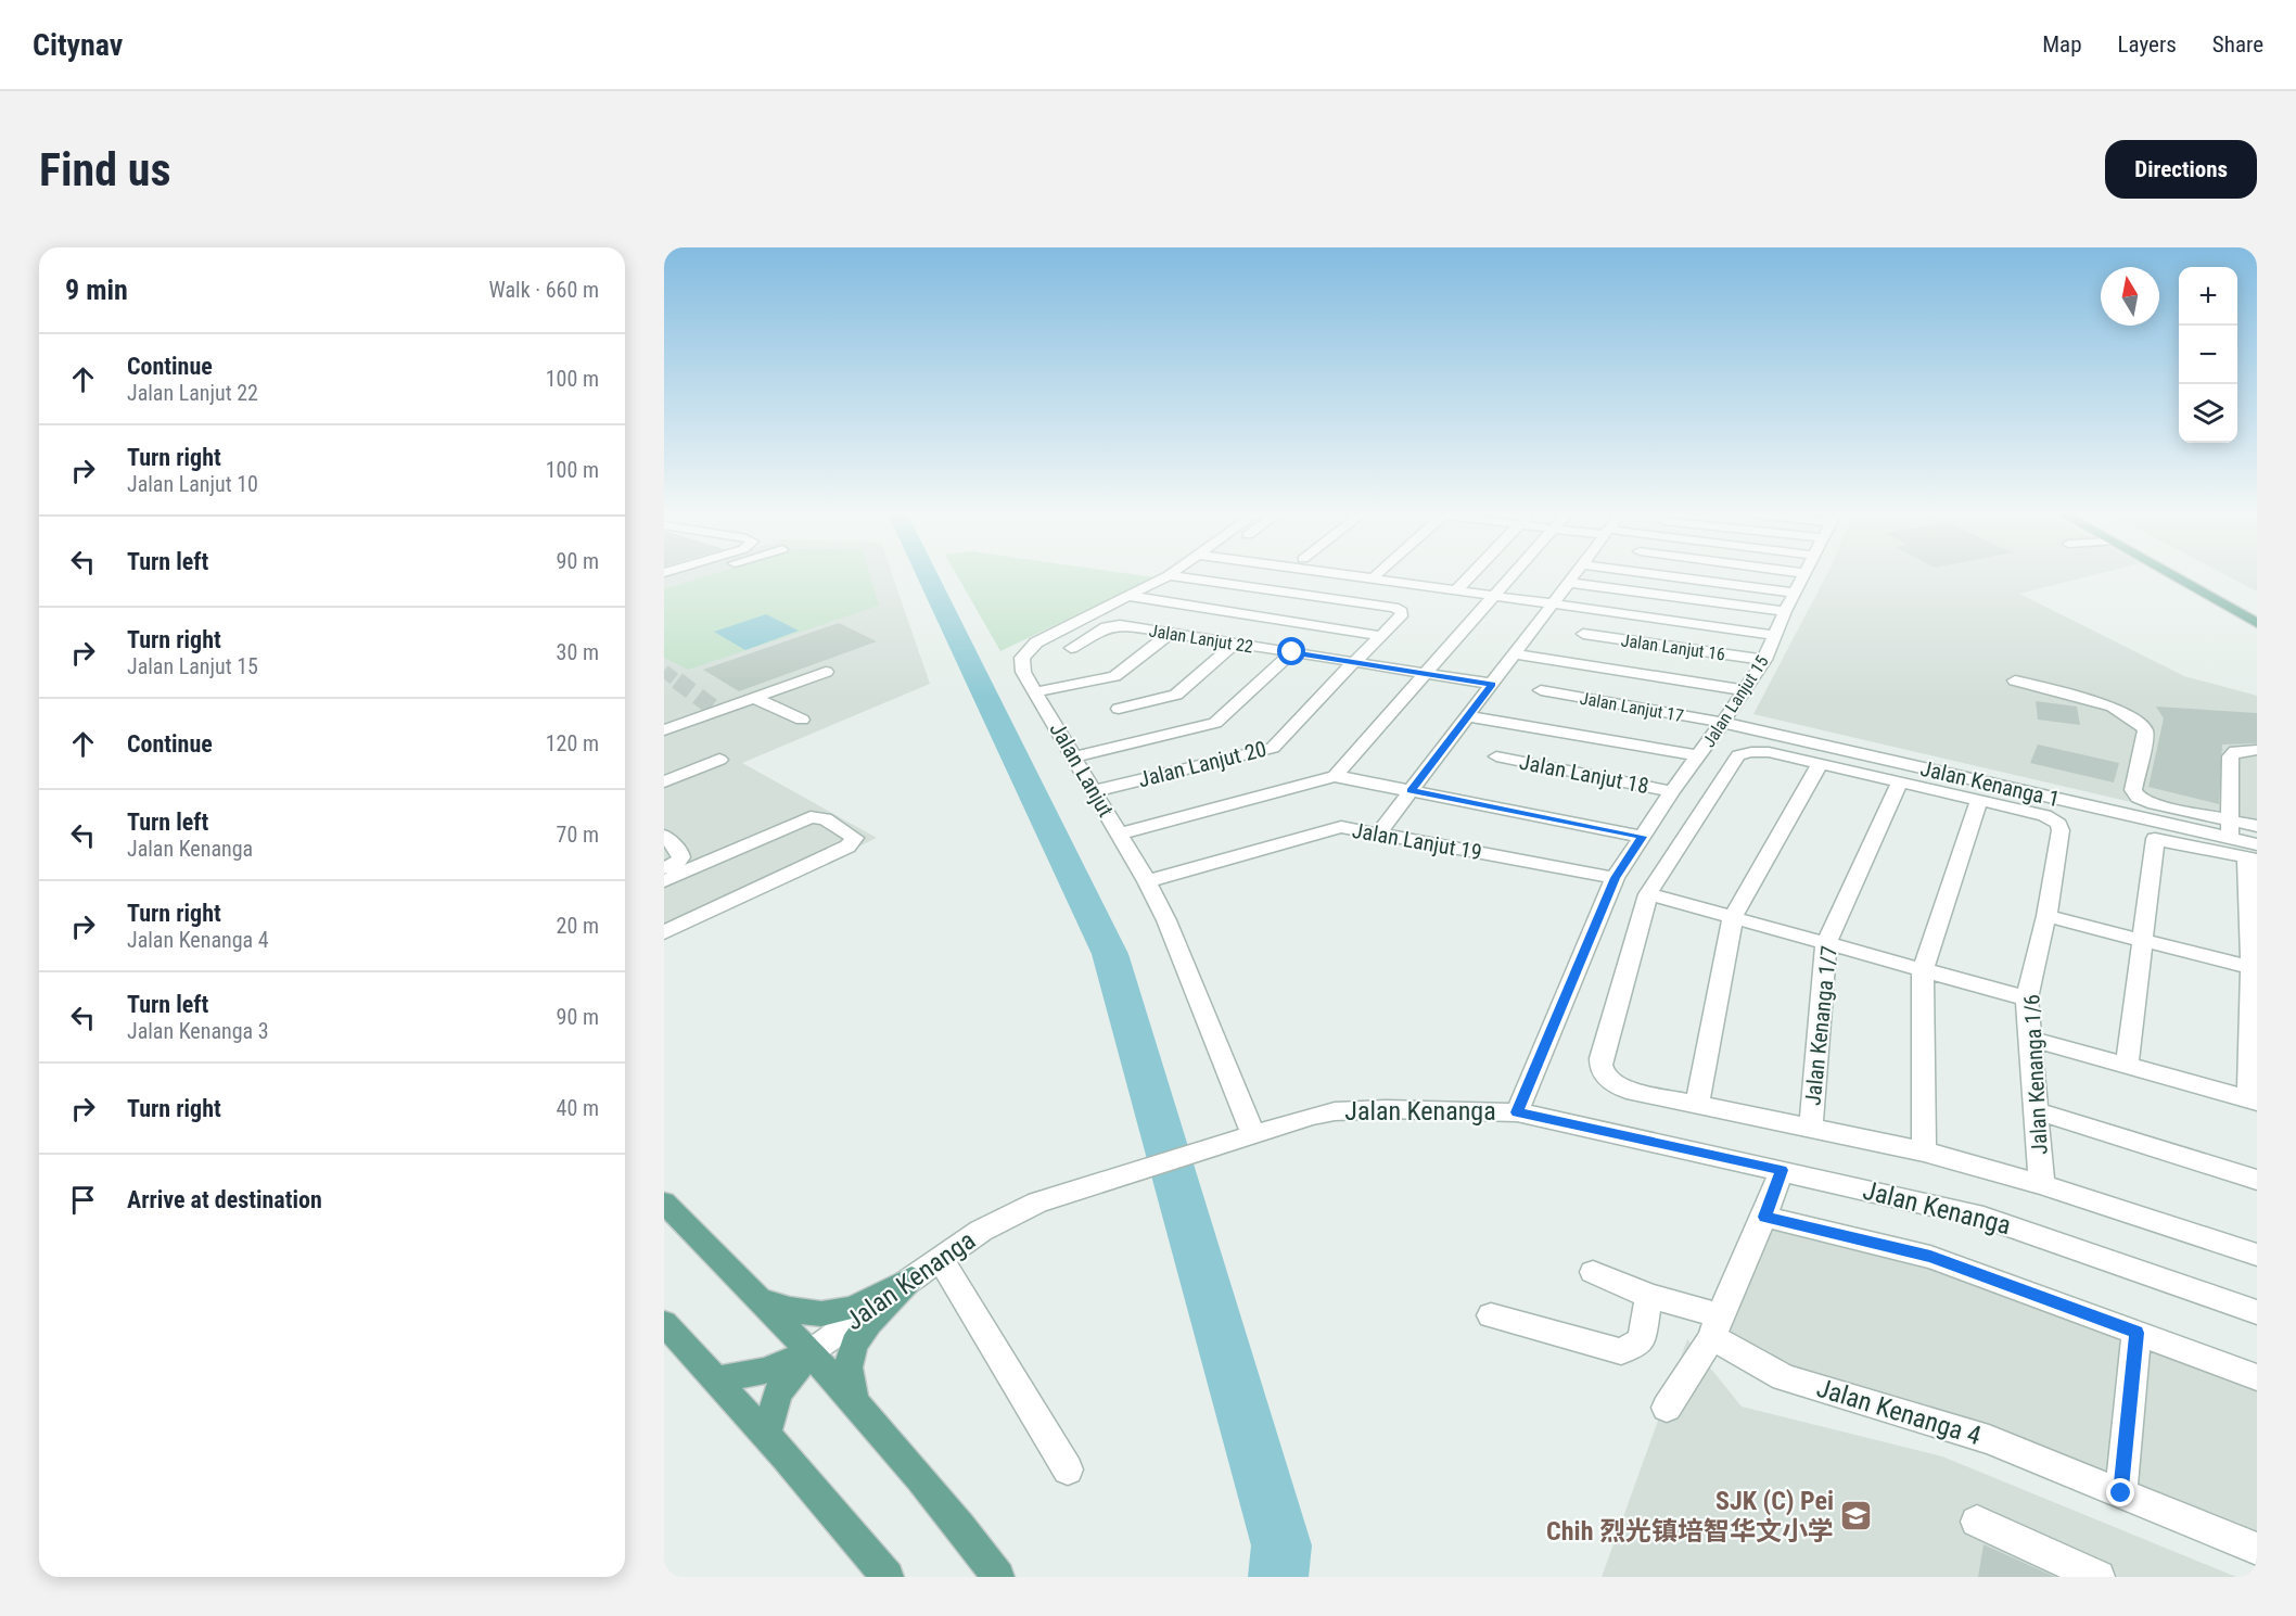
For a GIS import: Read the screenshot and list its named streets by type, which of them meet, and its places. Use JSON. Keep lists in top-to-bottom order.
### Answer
{
  "streets": {
    "street": [
      "Jalan Lanjut 22",
      "Jalan Lanjut 16",
      "Jalan Lanjut 15",
      "Jalan Lanjut 17",
      "Jalan Lanjut 20",
      "Jalan Lanjut",
      "Jalan Lanjut 18",
      "Jalan Kenanga 1",
      "Jalan Lanjut 19",
      "Jalan Kenanga 1/7",
      "Jalan Kenanga 1/6",
      "Jalan Kenanga",
      "Jalan Kenanga 4"
    ]
  },
  "crossings": [
    ["Jalan Lanjut 22", "Jalan Lanjut 20"],
    ["Jalan Lanjut 16", "Jalan Lanjut 15"],
    ["Jalan Lanjut 15", "Jalan Lanjut 17"],
    ["Jalan Lanjut 15", "Jalan Lanjut 18"],
    ["Jalan Lanjut 15", "Jalan Kenanga 1"],
    ["Jalan Lanjut 15", "Jalan Lanjut 19"],
    ["Jalan Lanjut 15", "Jalan Kenanga"],
    ["Jalan Lanjut 17", "Jalan Kenanga 1"],
    ["Jalan Lanjut 20", "Jalan Lanjut"],
    ["Jalan Lanjut", "Jalan Lanjut 19"],
    ["Jalan Lanjut", "Jalan Kenanga"]
  ],
  "places": {
    "school or university": ["SJK (C) Pei Chih 烈光镇培智华文小学"]
  },
  "north": "top",
  "page": {
    "header": "Citynav",
    "nav": ["Map", "Layers", "Share"],
    "buttons": "Directions",
    "title": "Find us",
    "heading": ["9 min", "Walk · 660 m"],
    "map_buttons": ["+", "−"],
    "list": [
      ["Continue", "Jalan Lanjut 22", "100 m"],
      ["Turn right", "Jalan Lanjut 10", "100 m"],
      ["Turn left", "90 m"],
      ["Turn right", "Jalan Lanjut 15", "30 m"],
      ["Continue", "120 m"],
      ["Turn left", "Jalan Kenanga", "70 m"],
      ["Turn right", "Jalan Kenanga 4", "20 m"],
      ["Turn left", "Jalan Kenanga 3", "90 m"],
      ["Turn right", "40 m"],
      "Arrive at destination"
    ]
  }
}
